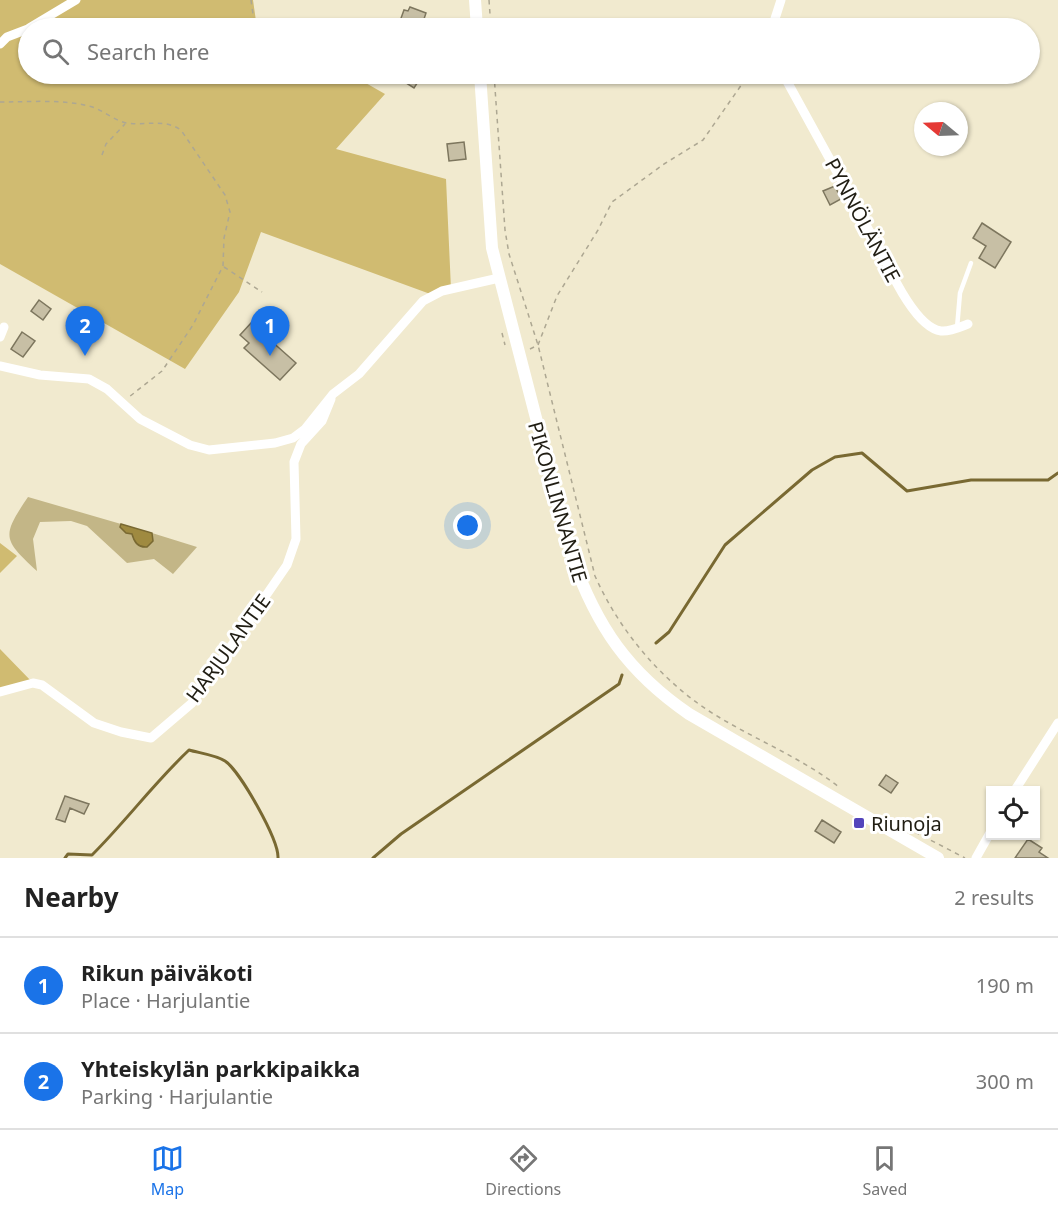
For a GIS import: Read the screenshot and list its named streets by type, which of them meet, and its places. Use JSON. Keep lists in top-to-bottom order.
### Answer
{
  "streets": {
    "street": ["PYNNÖLÄNTIE", "PIKONLINNANTIE", "HARJULANTIE"]
  },
  "crossings": [
    ["PIKONLINNANTIE", "HARJULANTIE"]
  ],
  "places": {
    "transit": ["Riunoja"]
  },
  "north": "left",
  "page": {
    "search": "Search here",
    "pins": ["1", "2"],
    "heading": ["Nearby", "2 results"],
    "list": [
      {
        "mark": "1",
        "name": "Rikun päiväkoti",
        "note": "Place · Harjulantie",
        "value": "190 m"
      },
      {
        "mark": "2",
        "name": "Yhteiskylän parkkipaikka",
        "note": "Parking · Harjulantie",
        "value": "300 m"
      }
    ],
    "nav": ["Map", "Directions", "Saved"]
  }
}
